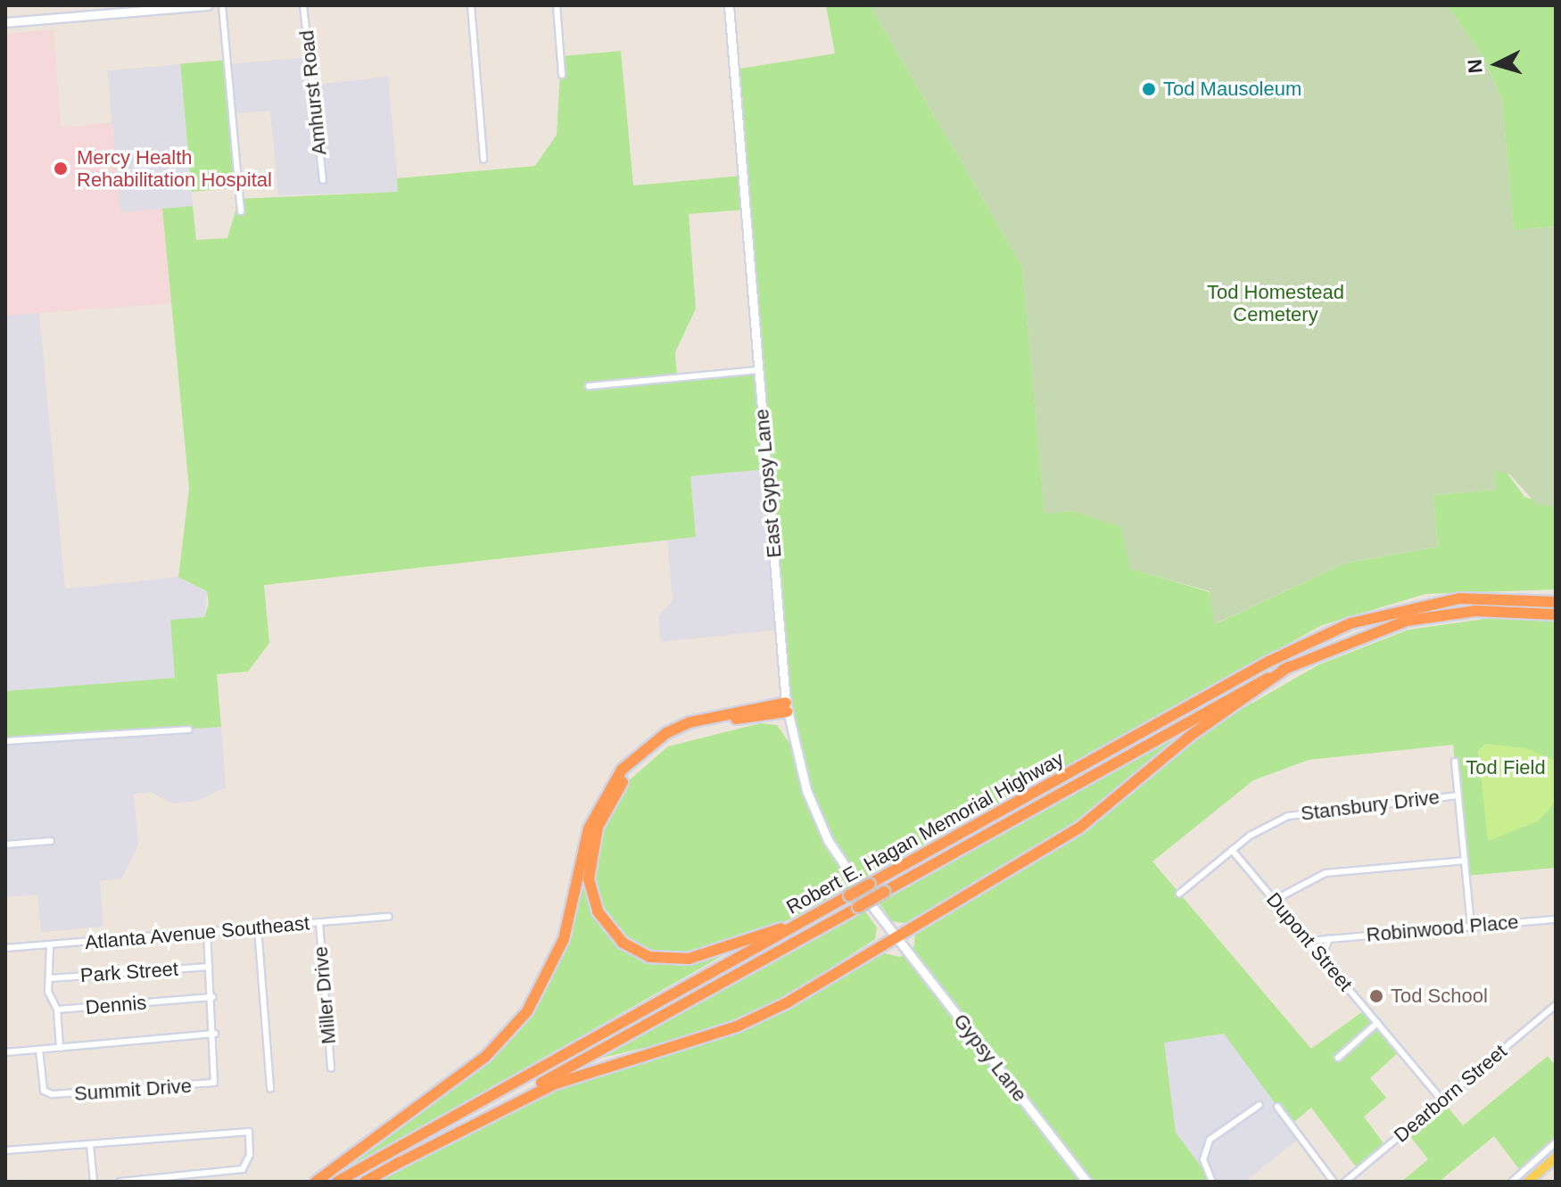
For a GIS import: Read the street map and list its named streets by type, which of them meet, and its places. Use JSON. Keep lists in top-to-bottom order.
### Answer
{
  "streets": {
    "highway": ["Robert E. Hagan Memorial Highway"],
    "main road": ["East Gypsy Lane", "Gypsy Lane"],
    "street": [
      "Amhurst Road",
      "Stansbury Drive",
      "Robinwood Place",
      "Atlanta Avenue Southeast",
      "Dupont Street",
      "Park Street",
      "Miller Drive",
      "Dennis",
      "Summit Drive",
      "Dearborn Street"
    ]
  },
  "crossings": [
    ["East Gypsy Lane", "Gypsy Lane"],
    ["Stansbury Drive", "Dupont Street"],
    ["Robinwood Place", "Dupont Street"],
    ["Atlanta Avenue Southeast", "Miller Drive"],
    ["Dupont Street", "Dearborn Street"]
  ],
  "parks": ["Tod Homestead Cemetery", "Tod Field"],
  "places": ["Tod Mausoleum", "Mercy Health Rehabilitation Hospital", "Tod School"],
  "north": "left"
}
